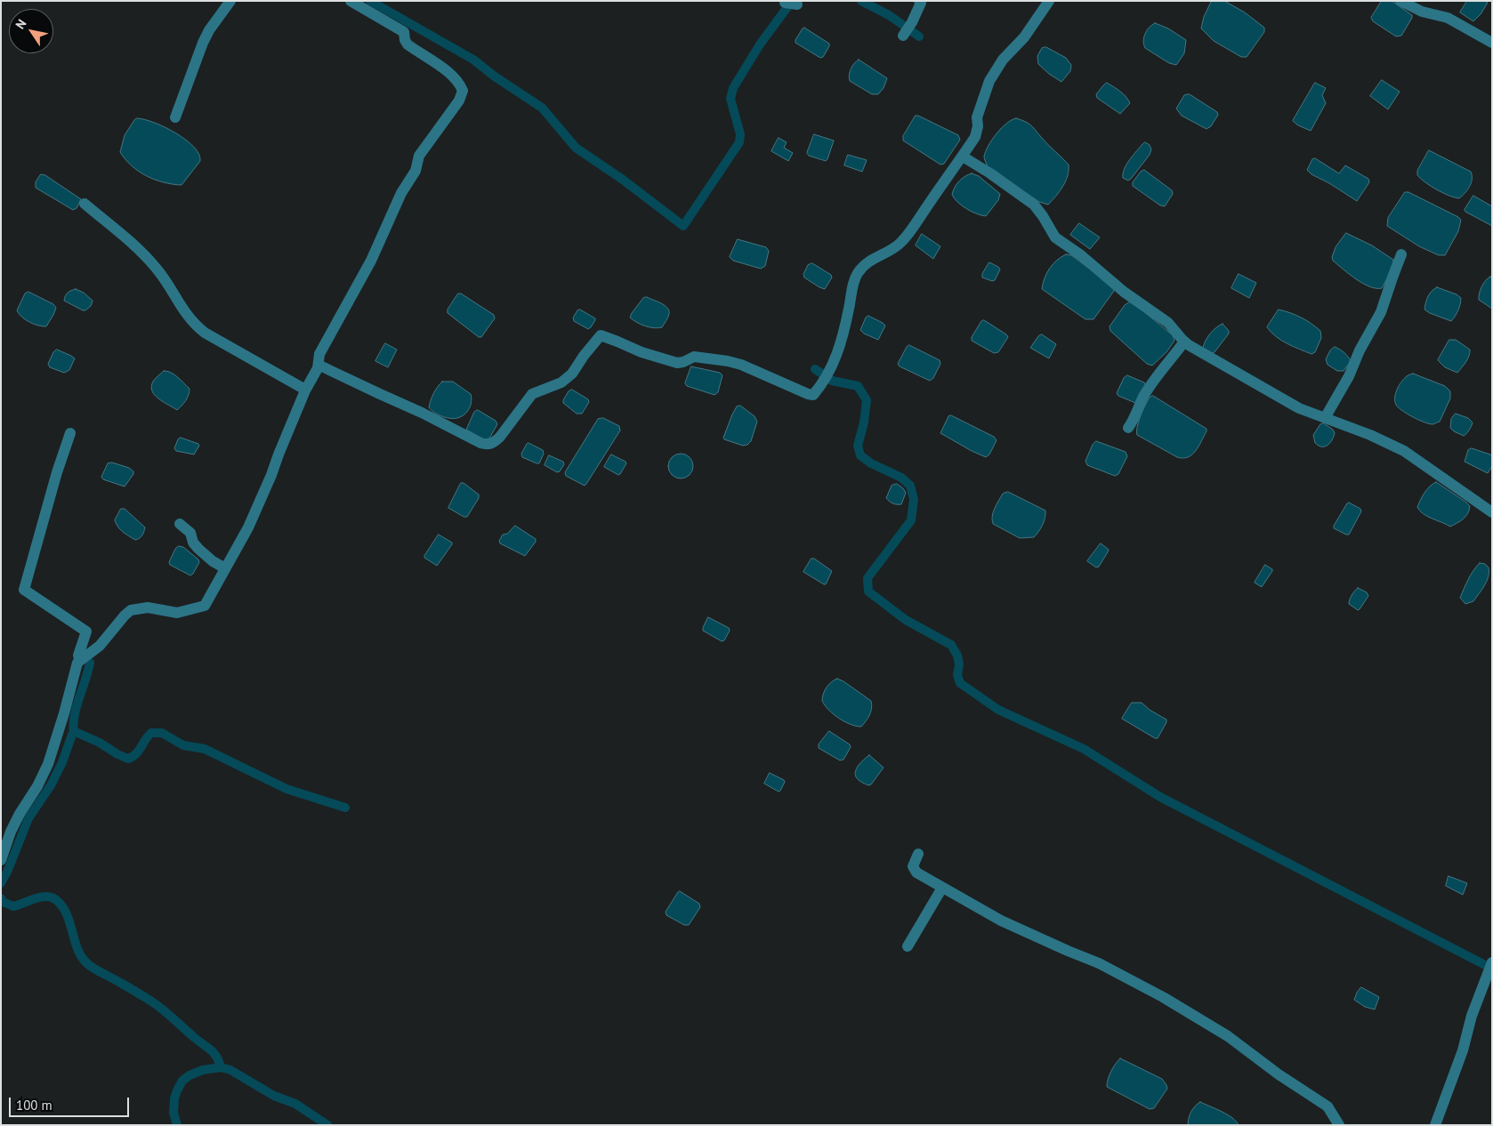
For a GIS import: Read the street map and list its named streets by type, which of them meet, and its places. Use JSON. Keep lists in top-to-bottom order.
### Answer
{
  "scale_bar": "100 m",
  "north": "top left"
}
